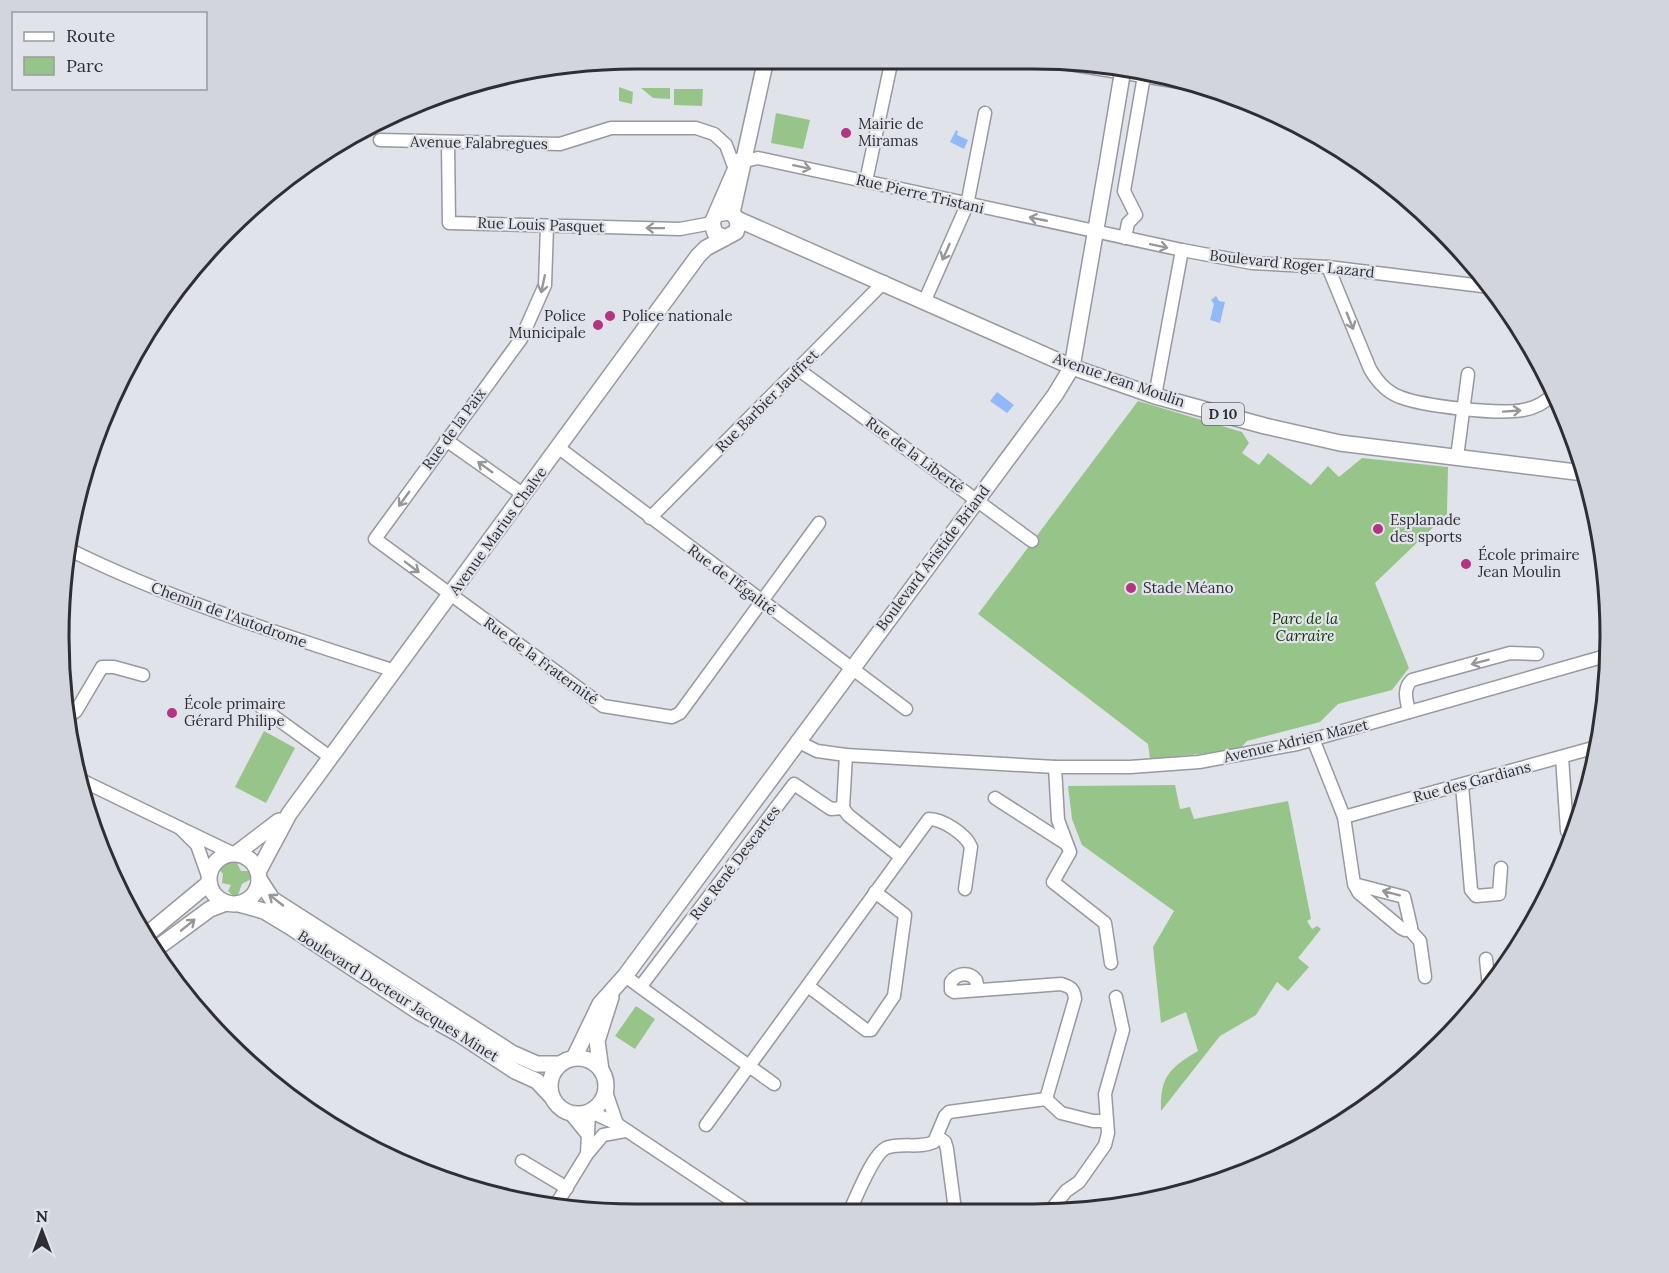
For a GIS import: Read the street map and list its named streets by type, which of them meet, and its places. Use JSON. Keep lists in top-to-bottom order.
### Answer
{
  "streets": {
    "main road": [
      "Avenue Jean Moulin",
      "D 10",
      "Avenue Marius Chalve",
      "Boulevard Aristide Briand",
      "Boulevard Docteur Jacques Minet"
    ],
    "street": [
      "Avenue Falabregues",
      "Rue Pierre Tristani",
      "Rue Louis Pasquet",
      "Boulevard Roger Lazard",
      "Rue Barbier Jauffret",
      "Rue de la Paix",
      "Rue de la Liberté",
      "Rue de l'Égalité",
      "Chemin de l'Autodrome",
      "Rue de la Fraternité",
      "Avenue Adrien Mazet",
      "Rue des Gardians",
      "Rue René Descartes"
    ]
  },
  "crossings": [
    ["Avenue Falabregues", "Rue Pierre Tristani"],
    ["Avenue Falabregues", "Rue Louis Pasquet"],
    ["Rue Pierre Tristani", "Boulevard Roger Lazard"],
    ["Rue Pierre Tristani", "Boulevard Aristide Briand"],
    ["Rue Louis Pasquet", "Avenue Jean Moulin"],
    ["Rue Louis Pasquet", "Rue de la Paix"],
    ["Rue Louis Pasquet", "Avenue Marius Chalve"],
    ["Boulevard Roger Lazard", "Boulevard Aristide Briand"],
    ["Avenue Jean Moulin", "Rue Barbier Jauffret"],
    ["Avenue Jean Moulin", "Avenue Marius Chalve"],
    ["Avenue Jean Moulin", "Boulevard Aristide Briand"],
    ["Rue Barbier Jauffret", "Rue de la Liberté"],
    ["Rue Barbier Jauffret", "Rue de l'Égalité"],
    ["Rue de la Paix", "Avenue Marius Chalve"],
    ["Rue de la Paix", "Rue de la Fraternité"],
    ["Rue de la Liberté", "Boulevard Aristide Briand"],
    ["Avenue Marius Chalve", "Rue de l'Égalité"],
    ["Avenue Marius Chalve", "Chemin de l'Autodrome"],
    ["Avenue Marius Chalve", "Rue de la Fraternité"],
    ["Avenue Marius Chalve", "Boulevard Docteur Jacques Minet"],
    ["Boulevard Aristide Briand", "Rue de l'Égalité"],
    ["Boulevard Aristide Briand", "Avenue Adrien Mazet"],
    ["Boulevard Aristide Briand", "Boulevard Docteur Jacques Minet"],
    ["Rue de l'Égalité", "Rue de la Fraternité"]
  ],
  "one_way": ["Rue Louis Pasquet", "Rue de la Paix"],
  "parks": ["Parc de la Carraire"],
  "places": [
    "Mairie de Miramas",
    "Police nationale",
    "Police Municipale",
    "Esplanade des sports",
    "École primaire Jean Moulin",
    "Stade Méano",
    "École primaire Gérard Philipe"
  ],
  "legend": ["Route", "Parc"],
  "north": "top"
}
